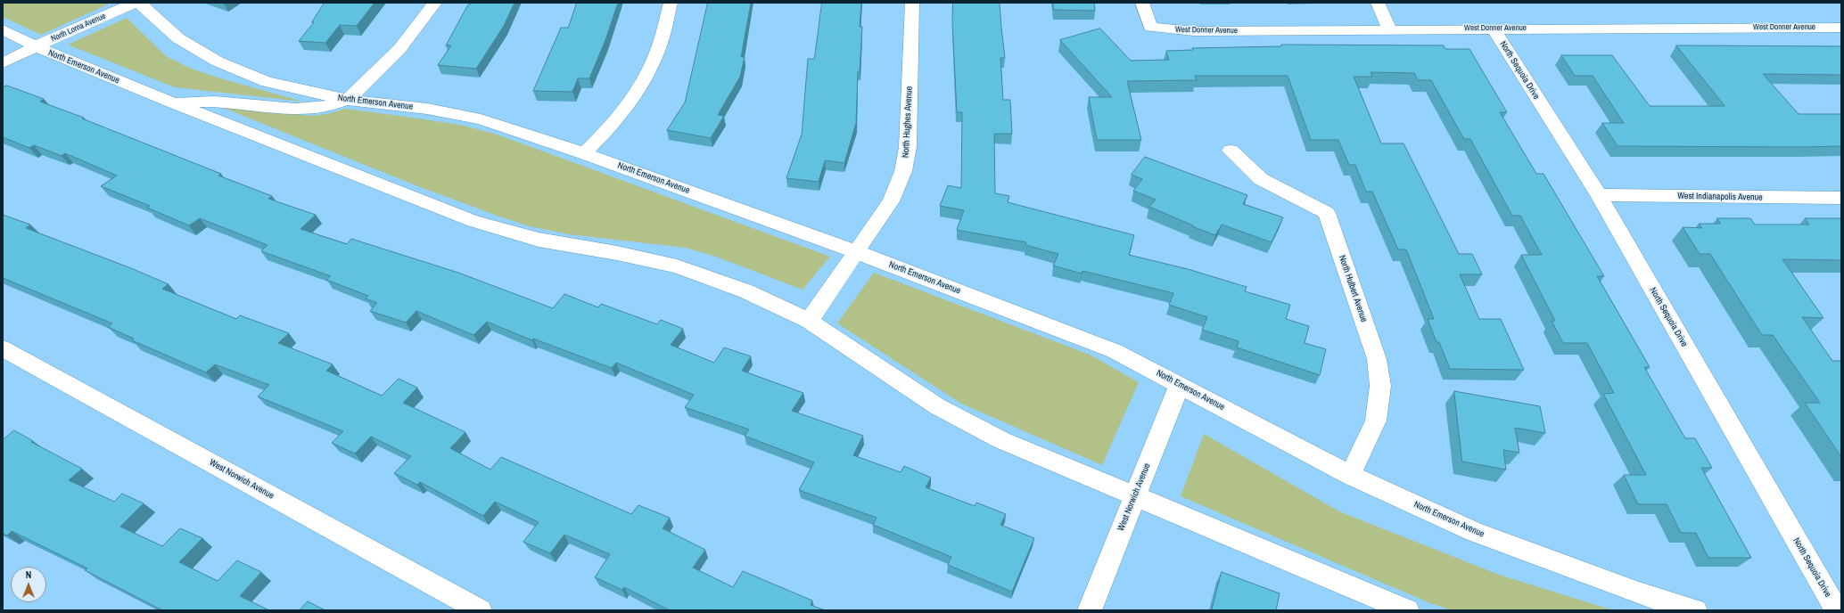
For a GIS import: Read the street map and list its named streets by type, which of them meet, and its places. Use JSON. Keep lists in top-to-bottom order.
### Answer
{
  "streets": {
    "street": [
      "North Lorna Avenue",
      "West Donner Avenue",
      "North Emerson Avenue",
      "North Sequoia Drive",
      "North Hughes Avenue",
      "West Indianapolis Avenue",
      "North Hulbert Avenue",
      "West Norwich Avenue"
    ]
  },
  "crossings": [
    ["North Lorna Avenue", "North Emerson Avenue"],
    ["West Donner Avenue", "North Sequoia Drive"],
    ["North Emerson Avenue", "North Hughes Avenue"],
    ["North Emerson Avenue", "North Hulbert Avenue"],
    ["North Emerson Avenue", "West Norwich Avenue"],
    ["North Sequoia Drive", "West Indianapolis Avenue"]
  ],
  "north": "top"
}
